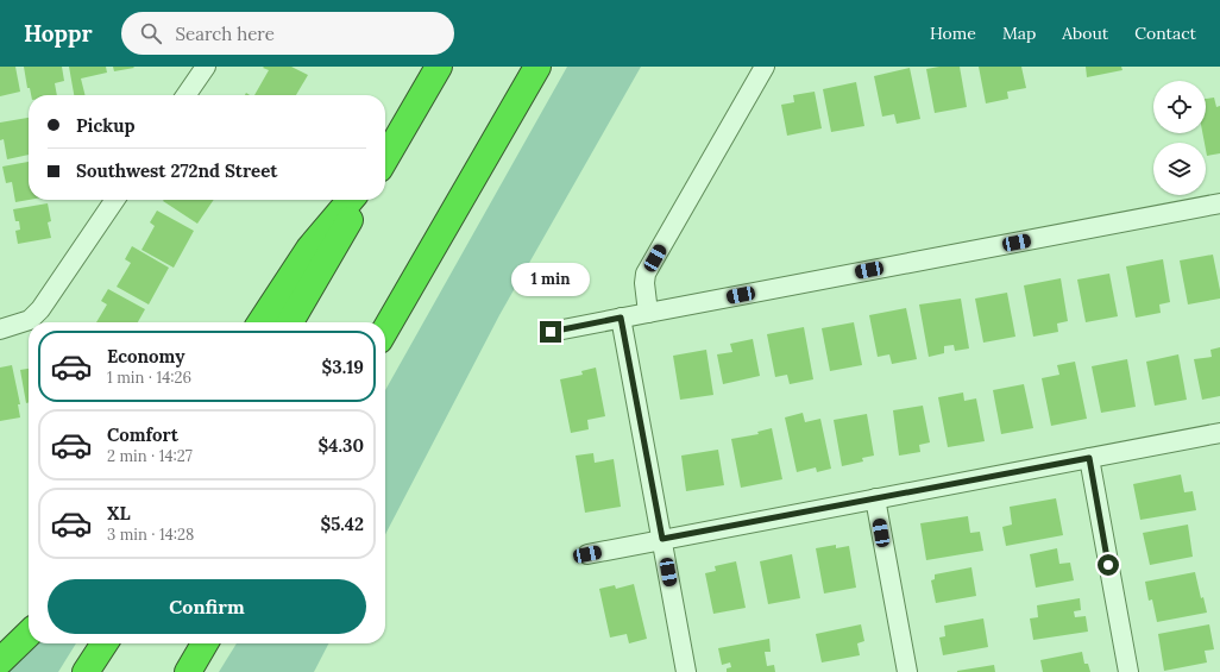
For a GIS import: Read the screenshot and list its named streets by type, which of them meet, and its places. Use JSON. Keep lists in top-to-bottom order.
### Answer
{
  "page": {
    "header": "Hoppr",
    "search": "Search here",
    "nav": [
      "Home",
      "Map",
      "About",
      "Contact"
    ],
    "banner": ["Pickup", "Southwest 272nd Street"],
    "bubble": "1 min",
    "list": [
      {
        "name": "Economy",
        "note": "1 min · 14:26",
        "value": "$3.19"
      },
      {
        "name": "Comfort",
        "note": "2 min · 14:27",
        "value": "$4.30"
      },
      {
        "name": "XL",
        "note": "3 min · 14:28",
        "value": "$5.42"
      }
    ],
    "buttons": "Confirm"
  }
}
